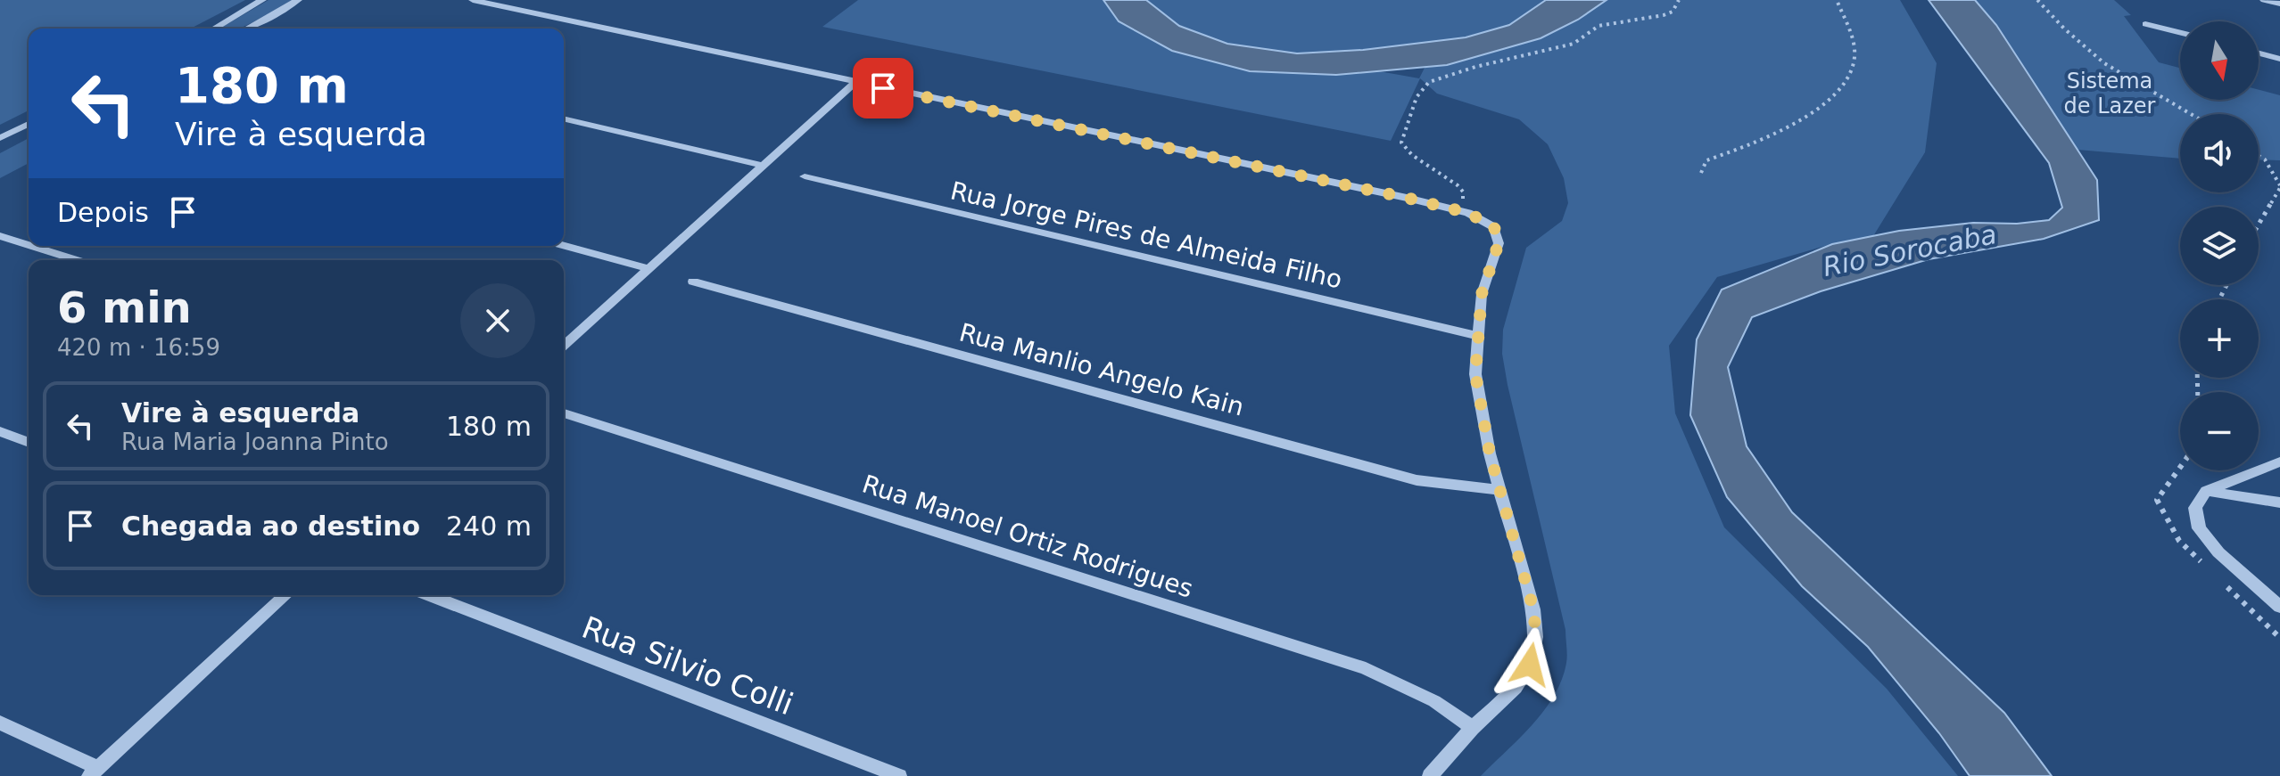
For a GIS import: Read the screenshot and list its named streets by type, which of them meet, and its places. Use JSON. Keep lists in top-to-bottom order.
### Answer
{
  "streets": {
    "street": [
      "Rua Jorge Pires de Almeida Filho",
      "Rua Manlio Angelo Kain",
      "Rua Manoel Ortiz Rodrigues",
      "Rua Silvio Colli"
    ]
  },
  "water": ["Rio Sorocaba"],
  "parks": ["Sistema de Lazer"],
  "north": "bottom",
  "page": {
    "map_buttons": ["+", "−"],
    "turn": ["180 m", "Vire à esquerda"],
    "then": "Depois",
    "heading": ["6 min", "420 m · 16:59"],
    "list": [
      {
        "name": "Vire à esquerda",
        "note": "Rua Maria Joanna Pinto",
        "value": "180 m"
      },
      {
        "name": "Chegada ao destino",
        "value": "240 m"
      }
    ]
  }
}
